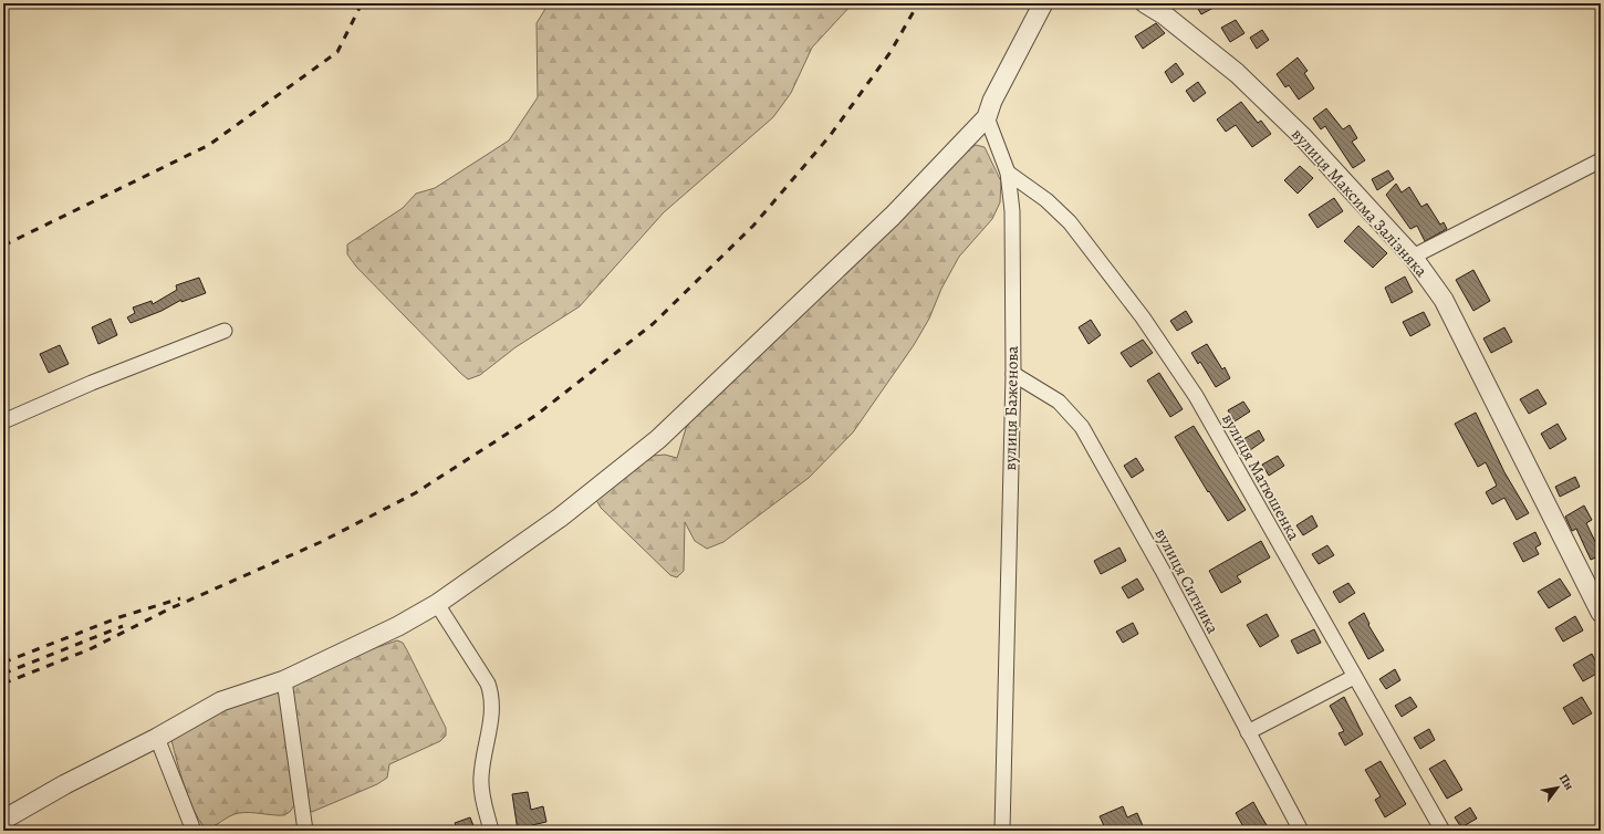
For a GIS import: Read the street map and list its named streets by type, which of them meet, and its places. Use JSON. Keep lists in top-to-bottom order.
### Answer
{
  "streets": {
    "street": [
      "вулиця Максима Залізняка",
      "вулиця Баженова",
      "вулиця Матюшенка",
      "вулиця Ситника"
    ]
  },
  "crossings": [
    ["вулиця Баженова", "вулиця Матюшенка"],
    ["вулиця Баженова", "вулиця Ситника"]
  ],
  "north": "top right"
}
